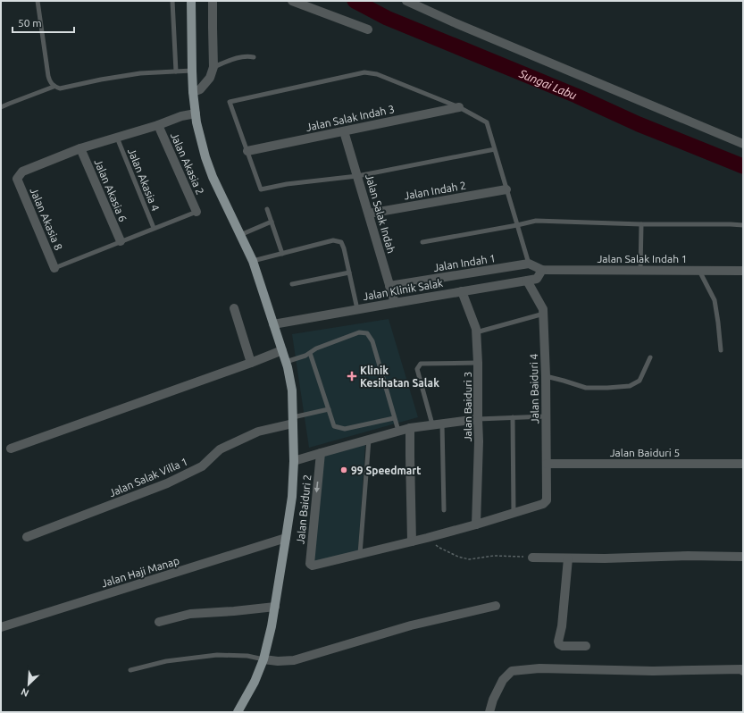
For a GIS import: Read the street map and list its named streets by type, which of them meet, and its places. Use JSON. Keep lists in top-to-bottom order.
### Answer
{
  "streets": {
    "street": [
      "Jalan Salak Indah 3",
      "Jalan Akasia 2",
      "Jalan Akasia 6",
      "Jalan Indah 2",
      "Jalan Salak Indah",
      "Jalan Akasia 8",
      "Jalan Salak Indah 1",
      "Jalan Indah 1",
      "Jalan Klinik Salak",
      "Jalan Baiduri 4",
      "Jalan Baiduri 3",
      "Jalan Baiduri 5",
      "Jalan Salak Villa 1",
      "Jalan Baiduri 2",
      "Jalan Haji Manap"
    ],
    "lane": ["Jalan Akasia 4"]
  },
  "crossings": [
    ["Jalan Salak Indah 3", "Jalan Salak Indah"],
    ["Jalan Akasia 6", "Jalan Akasia 8"],
    ["Jalan Indah 2", "Jalan Salak Indah"],
    ["Jalan Salak Indah", "Jalan Indah 1"],
    ["Jalan Salak Indah", "Jalan Klinik Salak"],
    ["Jalan Salak Indah 1", "Jalan Klinik Salak"],
    ["Jalan Klinik Salak", "Jalan Baiduri 4"],
    ["Jalan Klinik Salak", "Jalan Baiduri 3"],
    ["Jalan Baiduri 4", "Jalan Baiduri 5"]
  ],
  "water": ["Sungai Labu"],
  "places": {
    "health": ["Klinik Kesihatan Salak"],
    "other": ["99 Speedmart"]
  },
  "scale_bar": "50 m",
  "north": "bottom left"
}
